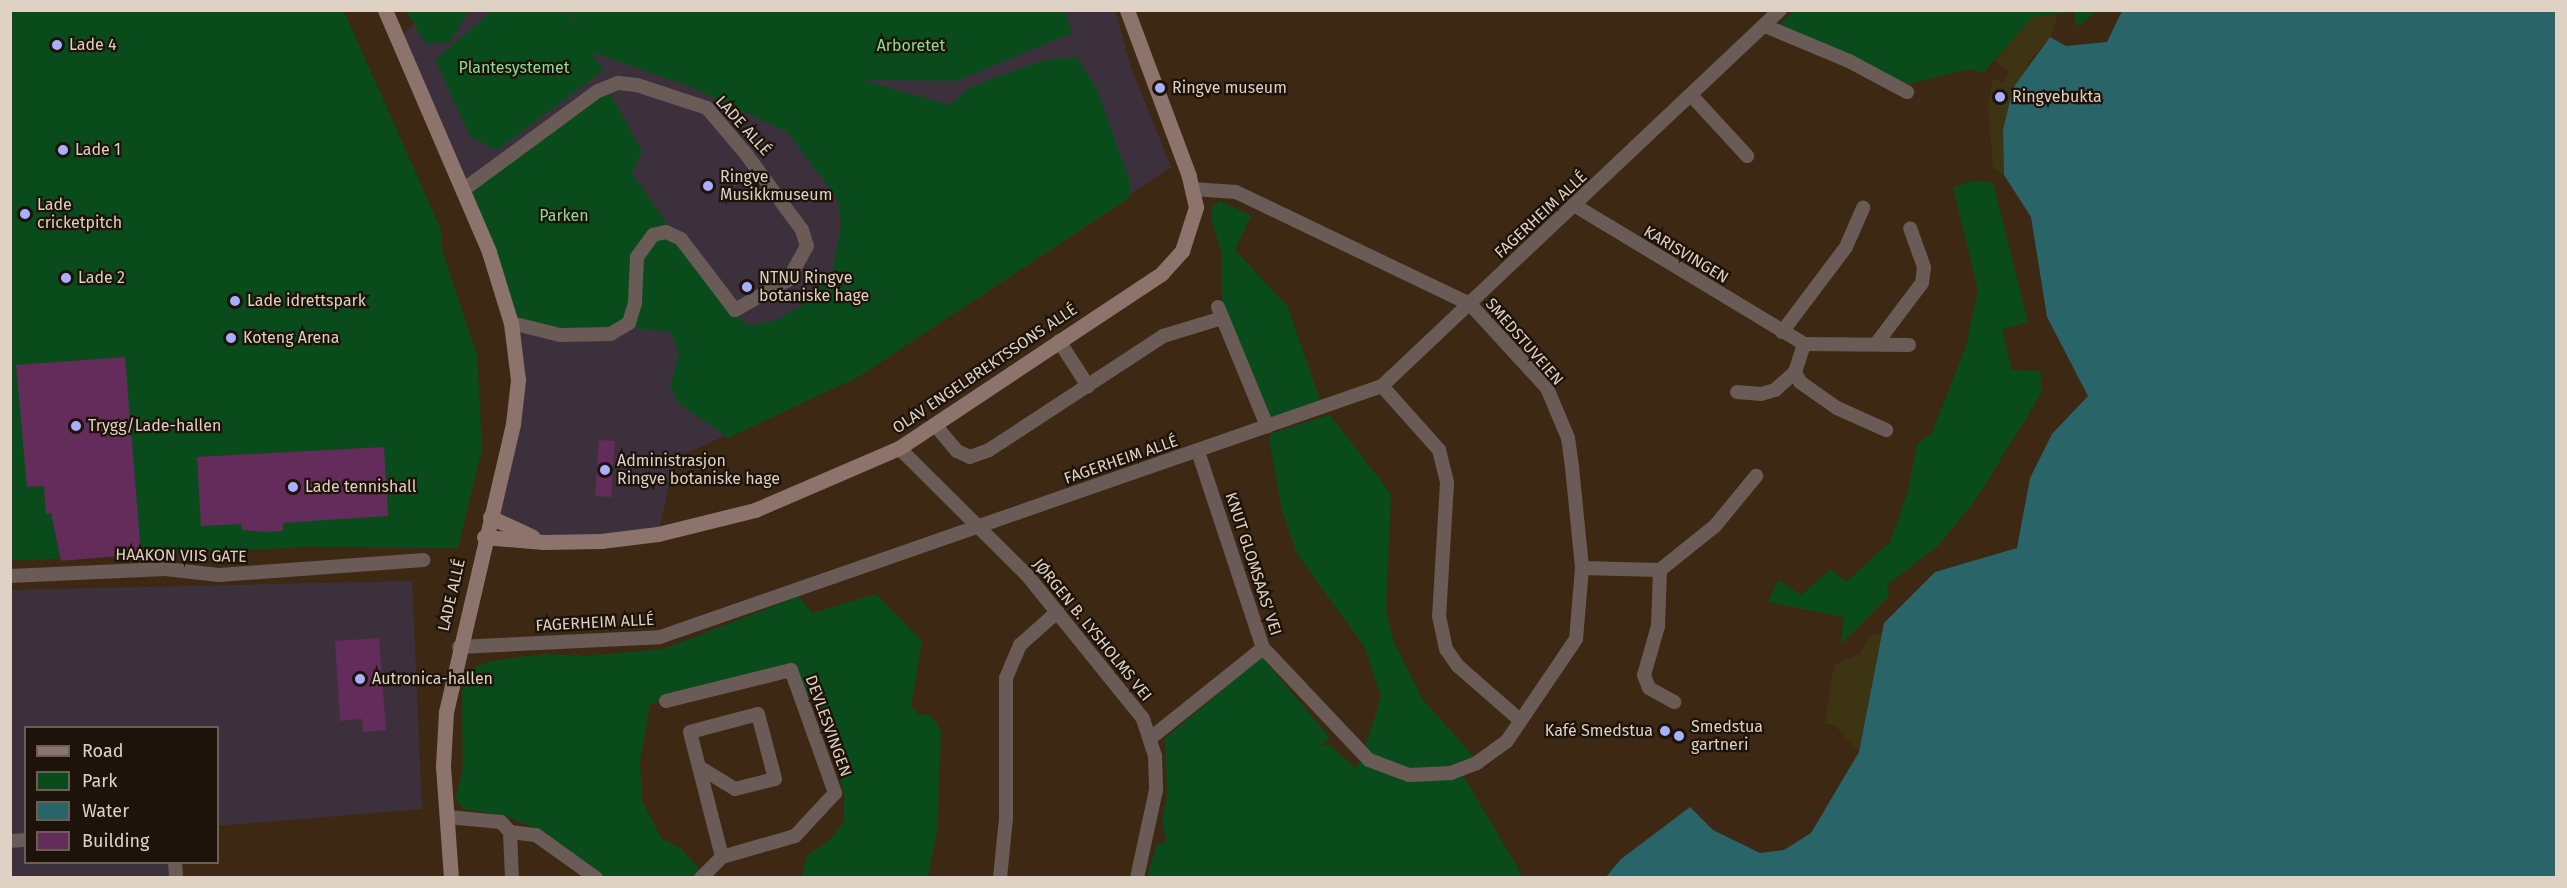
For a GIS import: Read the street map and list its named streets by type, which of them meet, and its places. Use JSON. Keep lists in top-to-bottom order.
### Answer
{
  "streets": {
    "street": [
      "LADE ALLÉ",
      "FAGERHEIM ALLÉ",
      "KARISVINGEN",
      "SMEDSTUVEIEN",
      "OLAV ENGELBREKTSSONS ALLÉ",
      "HAAKON VIIS GATE",
      "KNUT GLOMSAAS' VEI",
      "JØRGEN B. LYSHOLMS VEI",
      "DEVLESVINGEN"
    ]
  },
  "crossings": [
    ["LADE ALLÉ", "FAGERHEIM ALLÉ"],
    ["LADE ALLÉ", "OLAV ENGELBREKTSSONS ALLÉ"],
    ["FAGERHEIM ALLÉ", "KARISVINGEN"],
    ["FAGERHEIM ALLÉ", "SMEDSTUVEIEN"],
    ["FAGERHEIM ALLÉ", "KNUT GLOMSAAS' VEI"],
    ["FAGERHEIM ALLÉ", "JØRGEN B. LYSHOLMS VEI"],
    ["SMEDSTUVEIEN", "OLAV ENGELBREKTSSONS ALLÉ"],
    ["SMEDSTUVEIEN", "KNUT GLOMSAAS' VEI"],
    ["OLAV ENGELBREKTSSONS ALLÉ", "JØRGEN B. LYSHOLMS VEI"]
  ],
  "parks": ["Arboretet", "Plantesystemet", "Parken"],
  "places": [
    "Lade 4",
    "Ringve museum",
    "Ringvebukta",
    "Lade 1",
    "Ringve Musikkmuseum",
    "Lade cricketpitch",
    "Lade 2",
    "NTNU Ringve botaniske hage",
    "Lade idrettspark",
    "Koteng Arena",
    "Trygg/Lade-hallen",
    "Administrasjon Ringve botaniske hage",
    "Lade tennishall",
    "Autronica-hallen",
    "Kafé Smedstua",
    "Smedstua gartneri"
  ],
  "legend": [
    "Road",
    "Park",
    "Water",
    "Building"
  ]
}
